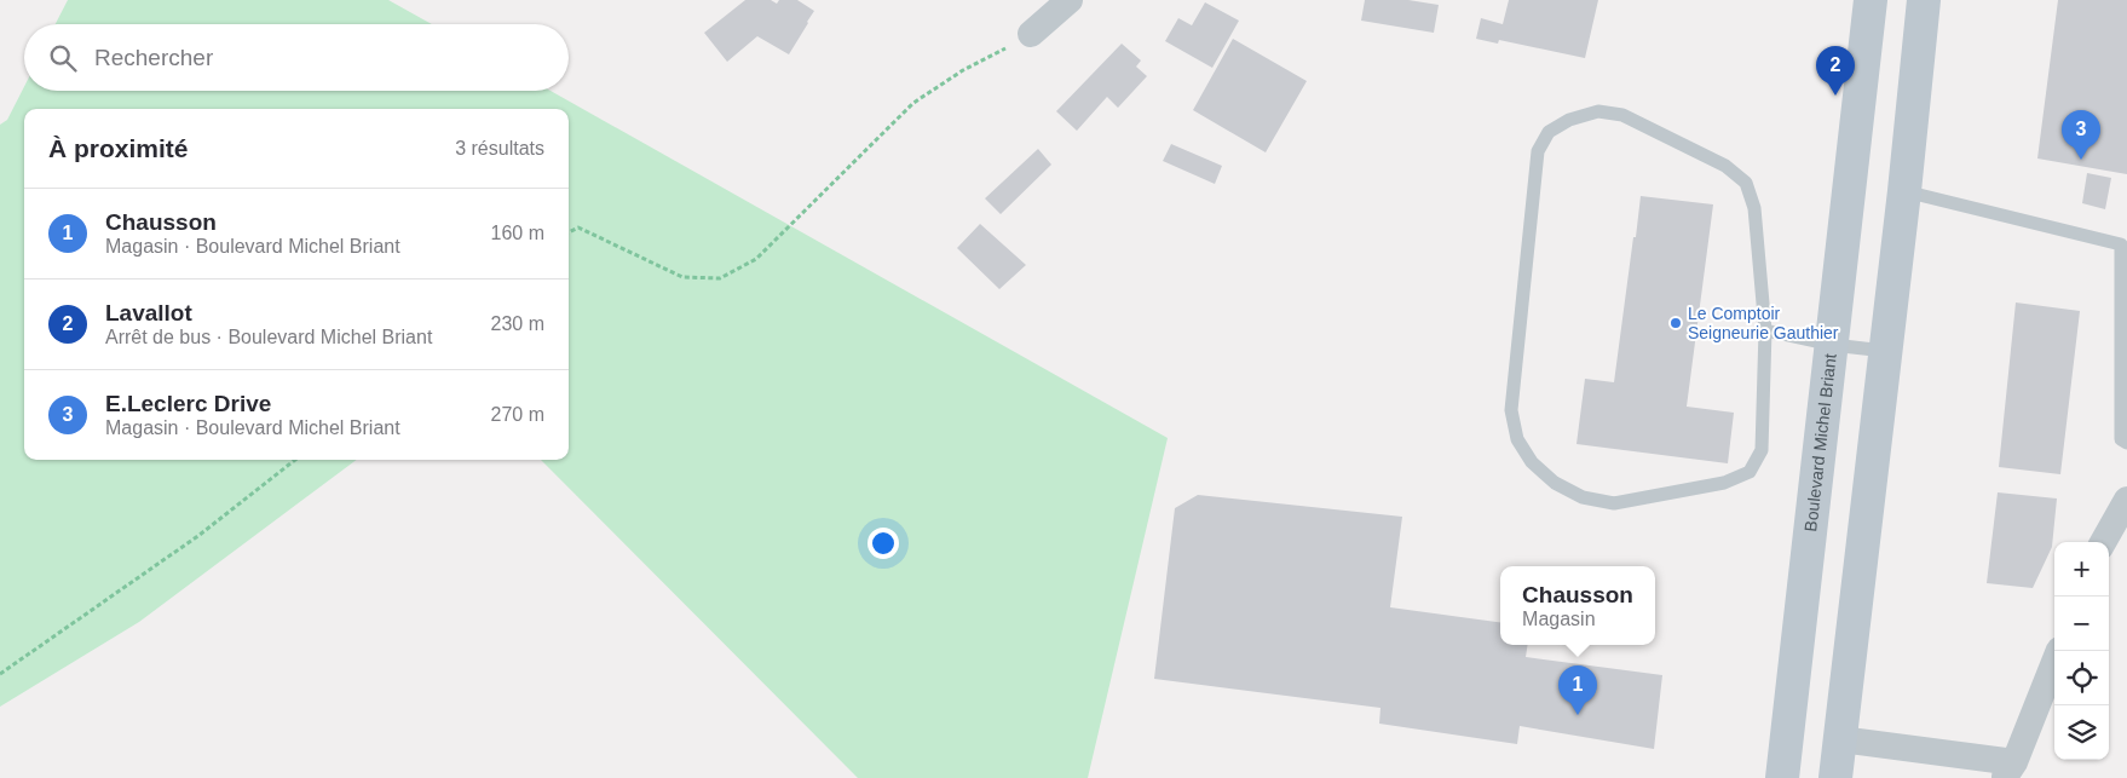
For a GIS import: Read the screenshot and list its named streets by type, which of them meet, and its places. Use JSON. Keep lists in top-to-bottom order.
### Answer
{
  "streets": {
    "main road": ["Boulevard Michel Briant"]
  },
  "places": ["Le Comptoir Seigneurie Gauthier"],
  "page": {
    "search": "Rechercher",
    "pins": ["2", "3", "1"],
    "heading": ["À proximité", "3 résultats"],
    "list": [
      {
        "mark": "1",
        "name": "Chausson",
        "note": "Magasin · Boulevard Michel Briant",
        "value": "160 m"
      },
      {
        "mark": "2",
        "name": "Lavallot",
        "note": "Arrêt de bus · Boulevard Michel Briant",
        "value": "230 m"
      },
      {
        "mark": "3",
        "name": "E.Leclerc Drive",
        "note": "Magasin · Boulevard Michel Briant",
        "value": "270 m"
      }
    ],
    "map_buttons": ["+", "−"],
    "popup": ["Chausson", "Magasin"]
  }
}
